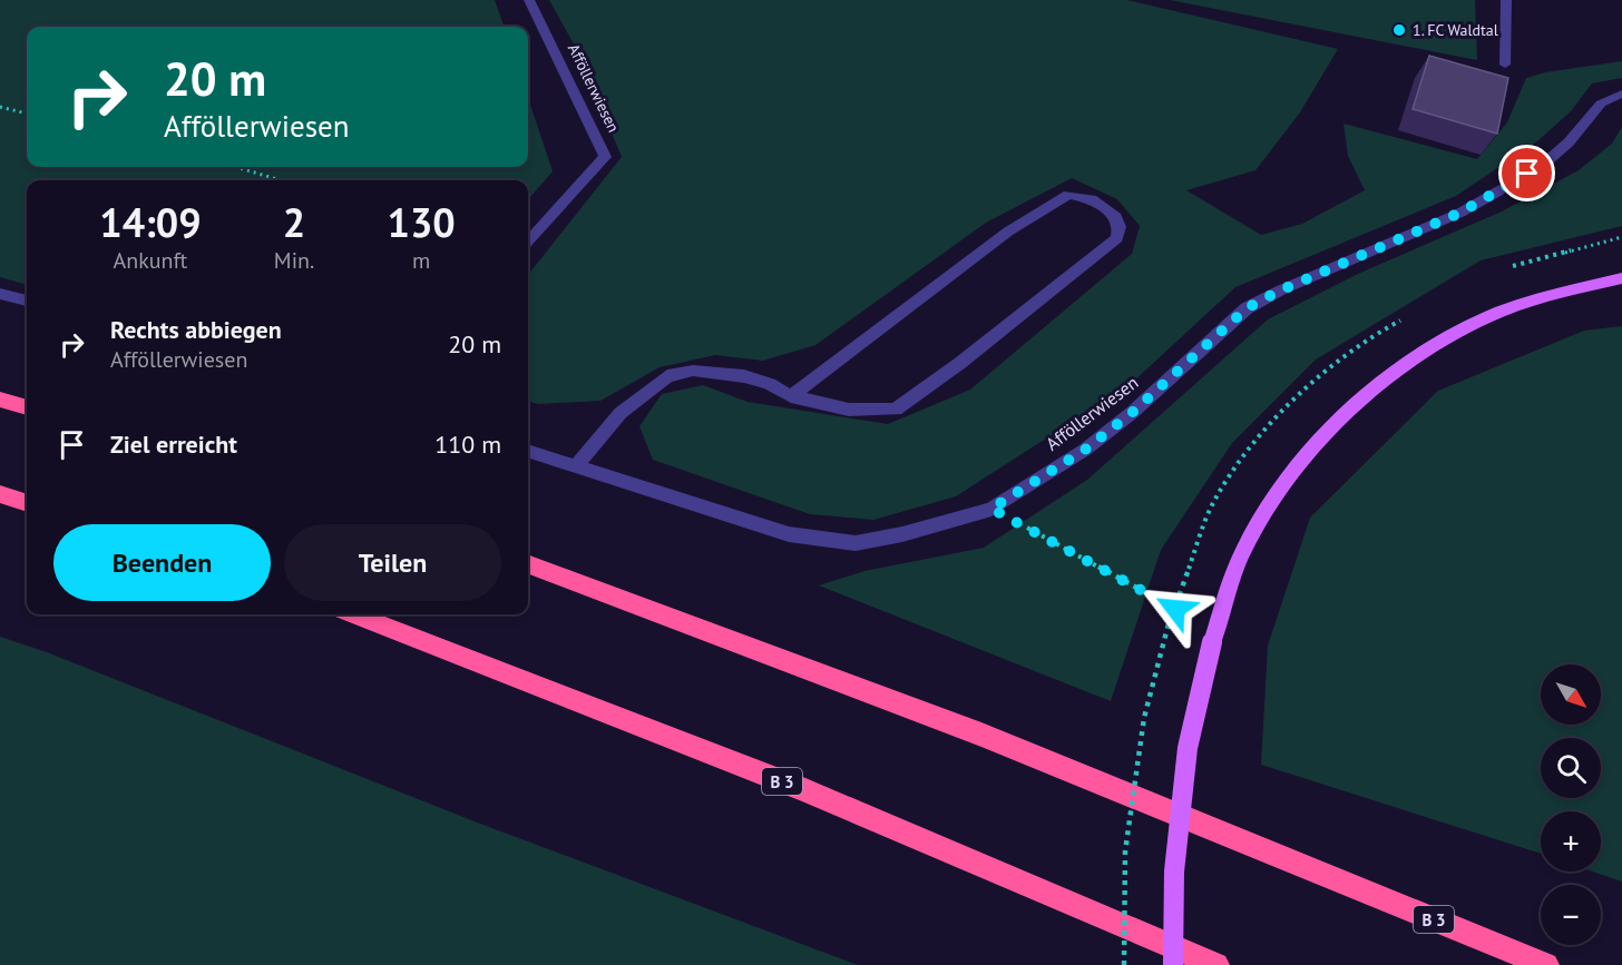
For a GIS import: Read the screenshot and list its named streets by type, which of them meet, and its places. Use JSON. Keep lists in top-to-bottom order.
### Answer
{
  "streets": {
    "highway": ["B 3"],
    "street": ["Afföllerwiesen"]
  },
  "places": ["1. FC Waldtal"],
  "north": "bottom right",
  "page": {
    "turn": ["20 m", "Afföllerwiesen"],
    "eta": [
      "14:09",
      "Ankunft",
      "2",
      "Min.",
      "130",
      "m"
    ],
    "list": [
      {
        "name": "Rechts abbiegen",
        "note": "Afföllerwiesen",
        "value": "20 m"
      },
      {
        "name": "Ziel erreicht",
        "value": "110 m"
      }
    ],
    "buttons": ["Beenden", "Teilen"],
    "map_buttons": ["+", "−"]
  }
}
